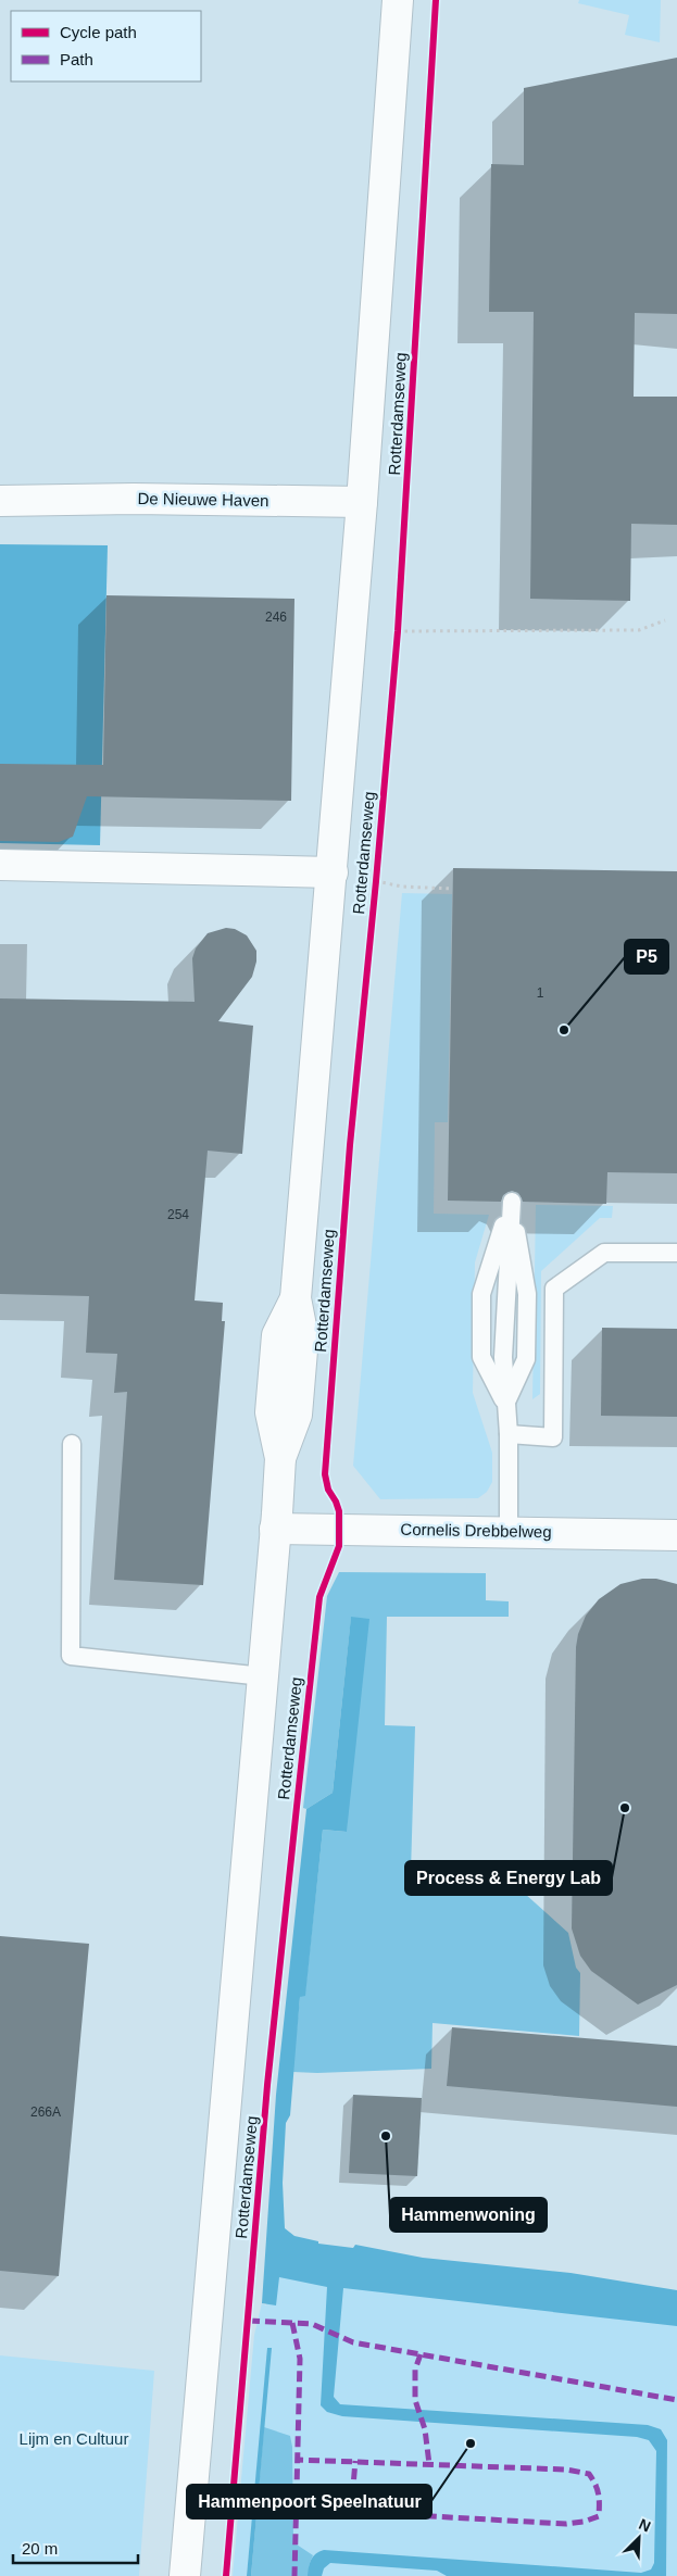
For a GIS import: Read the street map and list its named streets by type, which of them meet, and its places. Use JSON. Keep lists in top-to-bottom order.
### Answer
{
  "streets": {
    "street": ["Rotterdamseweg", "De Nieuwe Haven", "Cornelis Drebbelweg"]
  },
  "crossings": [
    ["Rotterdamseweg", "De Nieuwe Haven"],
    ["Rotterdamseweg", "Cornelis Drebbelweg"]
  ],
  "parks": ["Lijm en Cultuur"],
  "places": [
    "P5",
    "Process & Energy Lab",
    "Hammenwoning",
    "Hammenpoort Speelnatuur"
  ],
  "house_numbers": [
    "246",
    "1",
    "254",
    "266A"
  ],
  "legend": ["Cycle path", "Path"],
  "scale_bar": "20 m",
  "north": "top right"
}
